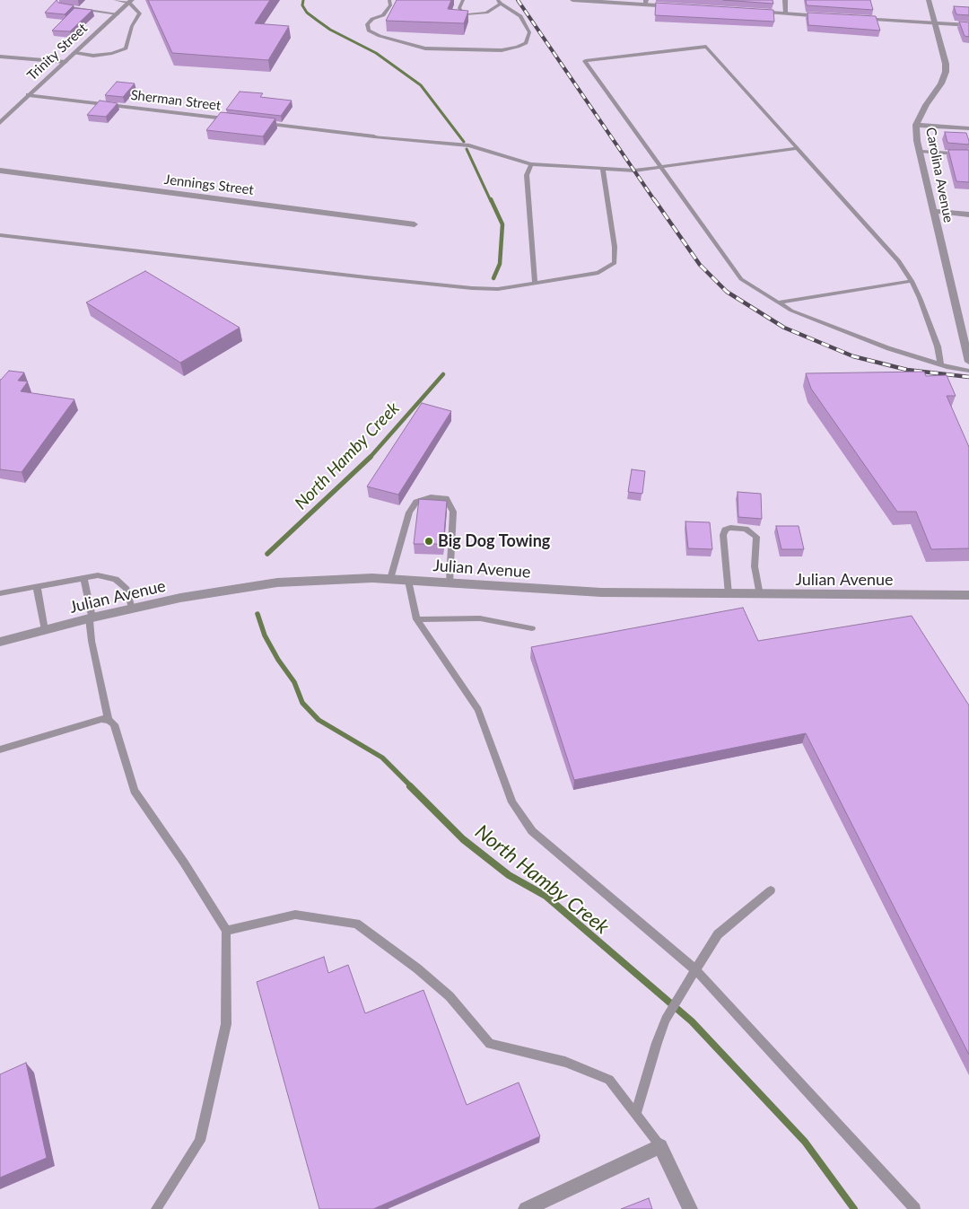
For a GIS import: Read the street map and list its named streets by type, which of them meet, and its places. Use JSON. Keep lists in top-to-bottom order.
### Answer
{
  "streets": {
    "street": [
      "Trinity Street",
      "Sherman Street",
      "Carolina Avenue",
      "Jennings Street",
      "Julian Avenue"
    ]
  },
  "crossings": [
    ["Trinity Street", "Sherman Street"]
  ],
  "water": ["North Hamby Creek"],
  "places": ["Big Dog Towing"]
}
